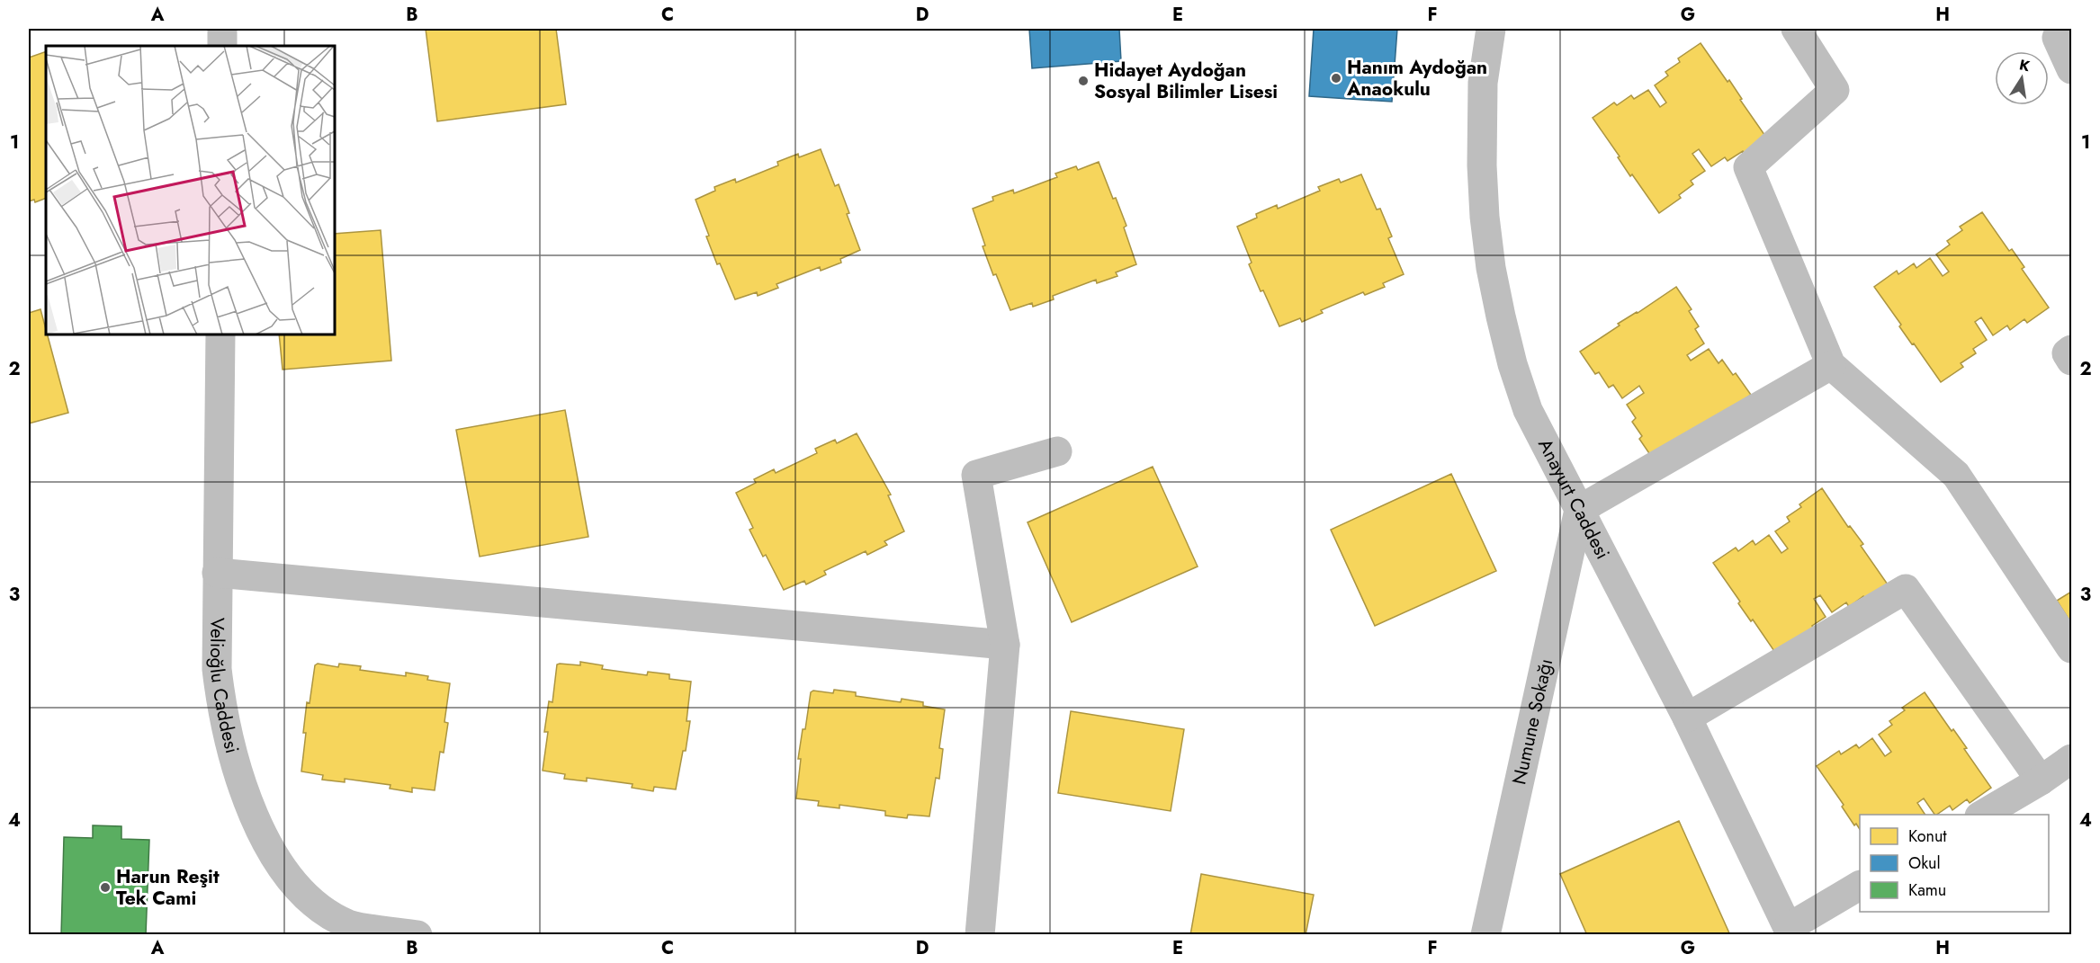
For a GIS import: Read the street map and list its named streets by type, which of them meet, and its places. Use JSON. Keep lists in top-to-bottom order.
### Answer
{
  "streets": {
    "street": ["Anayurt Caddesi", "Velioğlu Caddesi", "Numune Sokağı"]
  },
  "crossings": [
    ["Anayurt Caddesi", "Numune Sokağı"]
  ],
  "places": ["Hanım Aydoğan Anaokulu", "Hidayet Aydoğan Sosyal Bilimler Lisesi", "Harun Reşit Tek Cami"],
  "legend": ["Konut", "Okul", "Kamu"],
  "north": "top",
  "grid": {
    "columns": [
      "A",
      "B",
      "C",
      "D",
      "E",
      "F",
      "G",
      "H"
    ],
    "rows": [
      "1",
      "2",
      "3",
      "4"
    ]
  }
}
